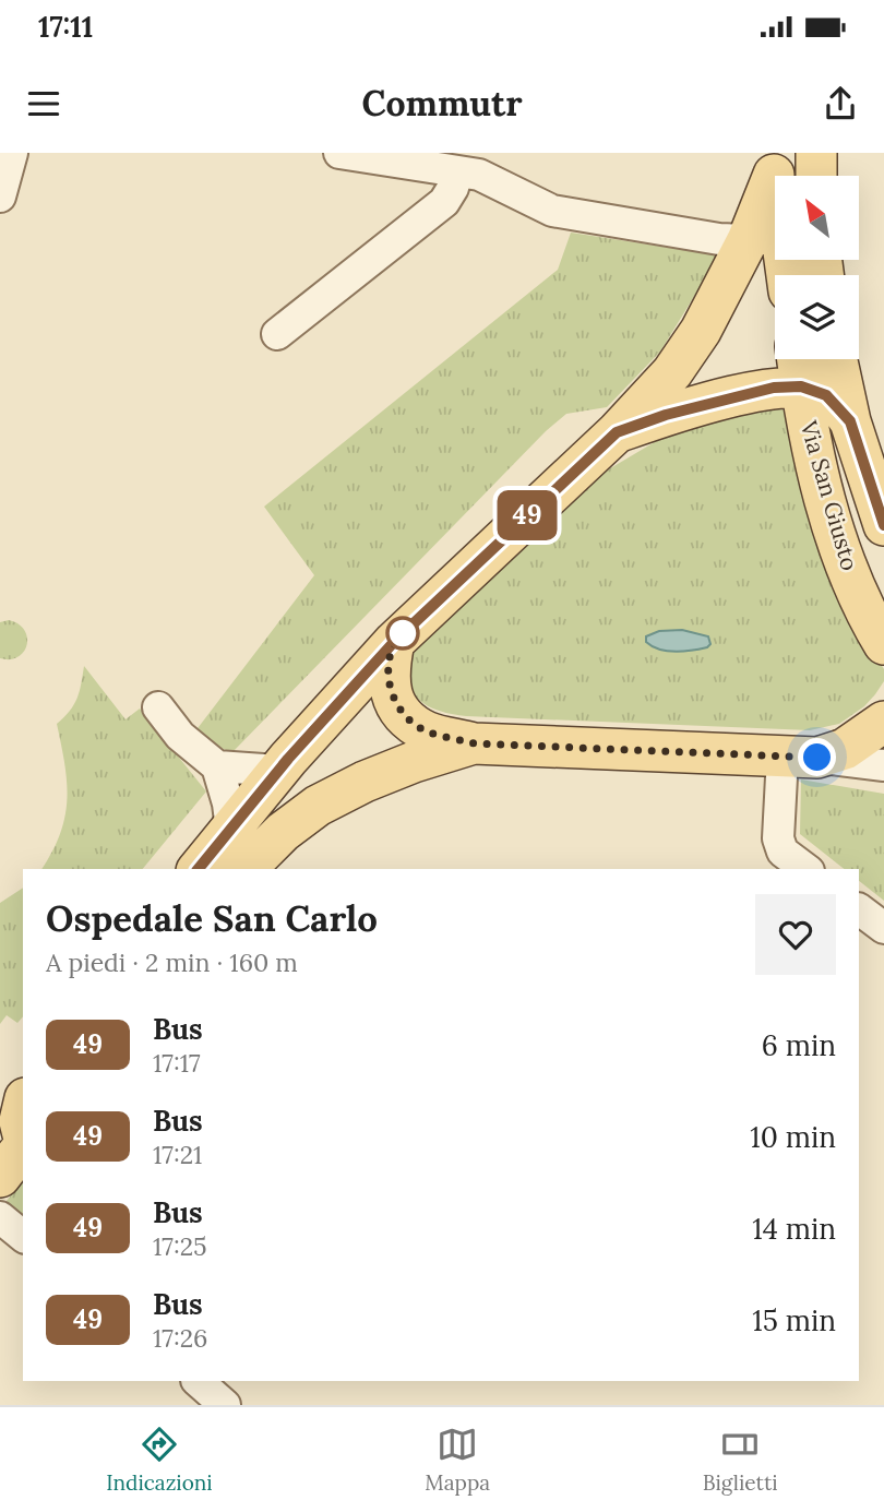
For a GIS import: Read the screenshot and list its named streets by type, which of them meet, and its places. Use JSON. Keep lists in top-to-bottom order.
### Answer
{
  "streets": {
    "main road": ["Via San Giusto"]
  },
  "lines": ["bus line 49"],
  "north": "top left",
  "page": {
    "status": "17:11",
    "header": "Commutr",
    "on_map": "49",
    "heading": ["Ospedale San Carlo", "A piedi · 2 min · 160 m"],
    "list": [
      {
        "mark": "49",
        "name": "Bus",
        "note": "17:17",
        "value": "6 min"
      },
      {
        "mark": "49",
        "name": "Bus",
        "note": "17:21",
        "value": "10 min"
      },
      {
        "mark": "49",
        "name": "Bus",
        "note": "17:25",
        "value": "14 min"
      },
      {
        "mark": "49",
        "name": "Bus",
        "note": "17:26",
        "value": "15 min"
      }
    ],
    "tabs": ["Indicazioni", "Mappa", "Biglietti"]
  }
}
